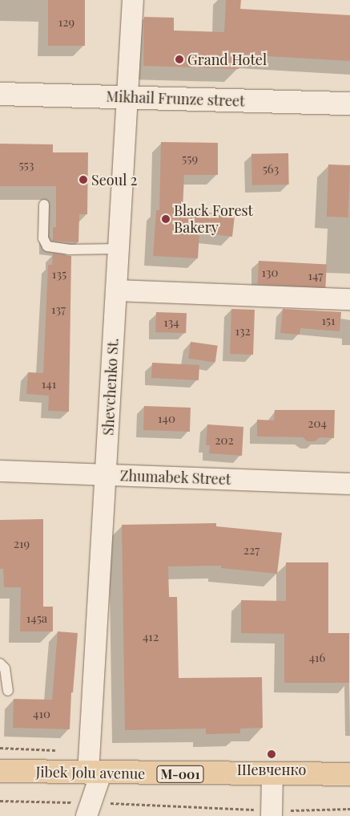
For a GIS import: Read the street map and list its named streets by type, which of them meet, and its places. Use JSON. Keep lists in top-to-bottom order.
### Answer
{
  "streets": {
    "main road": ["Mikhail Frunze street", "Jibek Jolu avenue", "М-001"],
    "street": ["Shevchenko St.", "Zhumabek Street"]
  },
  "crossings": [
    ["Mikhail Frunze street", "Shevchenko St."],
    ["Shevchenko St.", "Zhumabek Street"],
    ["Shevchenko St.", "Jibek Jolu avenue"]
  ],
  "places": [
    "Grand Hotel",
    "Seoul 2",
    "Black Forest Bakery",
    "Шевченко"
  ],
  "house_numbers": [
    "129",
    "559",
    "553",
    "563",
    "130",
    "135",
    "147",
    "137",
    "151",
    "134",
    "132",
    "141",
    "140",
    "204",
    "202",
    "219",
    "227",
    "145a",
    "412",
    "416",
    "410"
  ]
}
